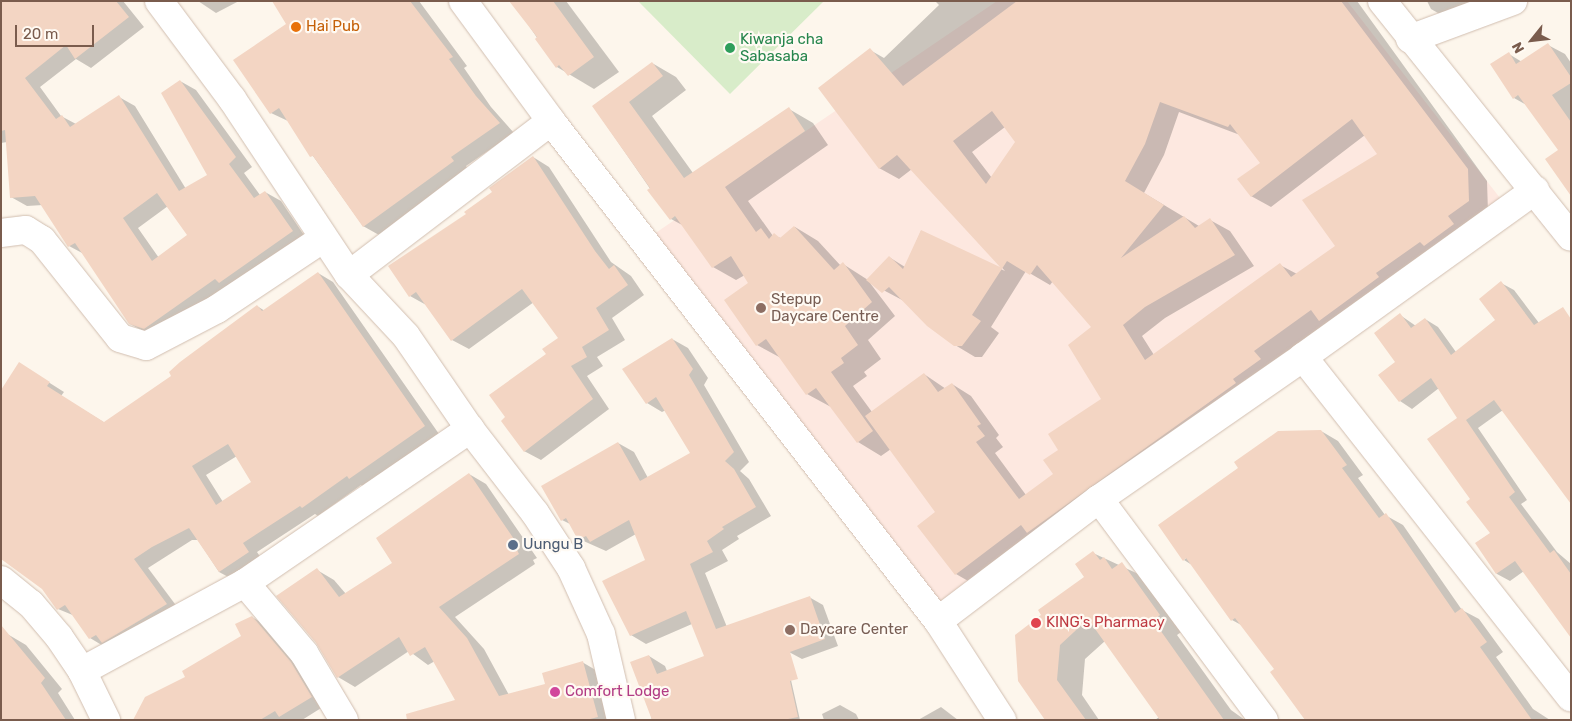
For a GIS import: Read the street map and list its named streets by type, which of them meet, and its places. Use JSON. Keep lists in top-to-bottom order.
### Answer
{
  "places": [
    "Hai Pub",
    "Kiwanja cha Sabasaba",
    "Stepup Daycare Centre",
    "Uungu B",
    "KING's Pharmacy",
    "Daycare Center",
    "Comfort Lodge"
  ],
  "scale_bar": "20 m",
  "north": "bottom left"
}
